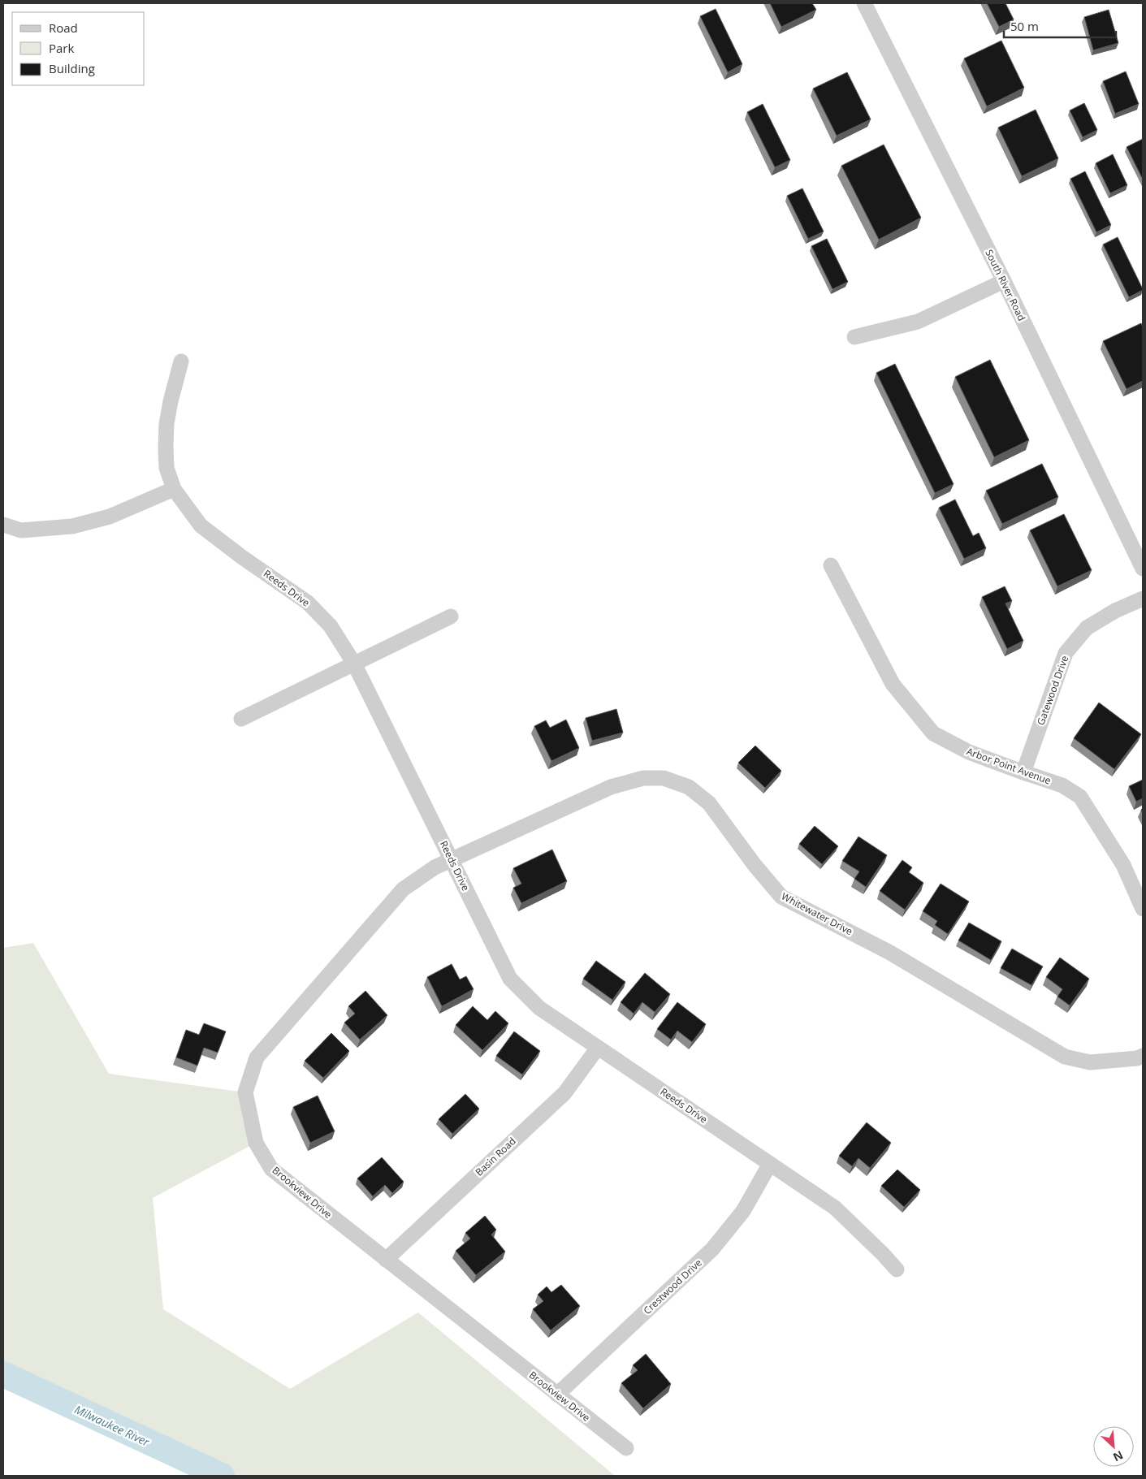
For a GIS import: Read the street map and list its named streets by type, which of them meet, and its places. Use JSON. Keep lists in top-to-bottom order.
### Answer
{
  "streets": {
    "street": [
      "South River Road",
      "Reeds Drive",
      "Gatewood Drive",
      "Arbor Point Avenue",
      "Whitewater Drive",
      "Basin Road",
      "Brookview Drive",
      "Crestwood Drive"
    ]
  },
  "crossings": [
    ["Reeds Drive", "Whitewater Drive"],
    ["Reeds Drive", "Basin Road"],
    ["Reeds Drive", "Brookview Drive"],
    ["Reeds Drive", "Crestwood Drive"],
    ["Gatewood Drive", "Arbor Point Avenue"],
    ["Whitewater Drive", "Brookview Drive"],
    ["Basin Road", "Brookview Drive"],
    ["Brookview Drive", "Crestwood Drive"]
  ],
  "water": ["Milwaukee River"],
  "legend": ["Road", "Park", "Building"],
  "scale_bar": "50 m",
  "north": "bottom right"
}
